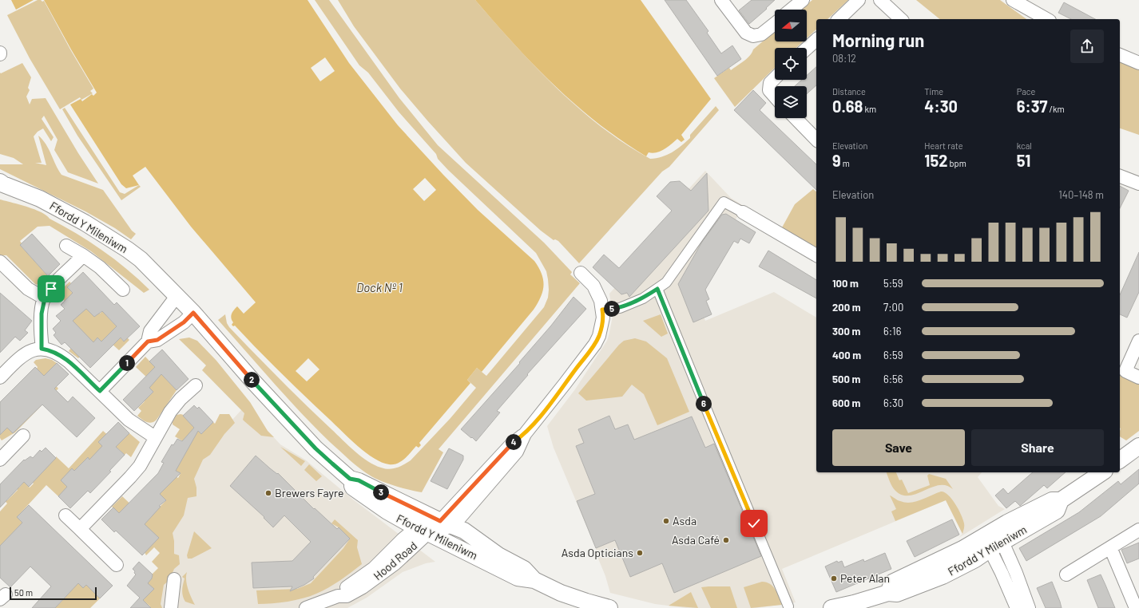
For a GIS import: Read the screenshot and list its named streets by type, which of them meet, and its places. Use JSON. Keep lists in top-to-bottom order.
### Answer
{
  "streets": {
    "street": ["Ffordd Y Mileniwm", "Hood Road"]
  },
  "crossings": [
    ["Ffordd Y Mileniwm", "Hood Road"]
  ],
  "water": ["Dock Nº 1"],
  "places": [
    "Brewers Fayre",
    "Asda",
    "Asda Café",
    "Asda Opticians",
    "Peter Alan"
  ],
  "scale_bar": "50 m",
  "north": "left",
  "page": {
    "heading": ["Morning run", "08:12"],
    "stats": [
      ["Distance", "0.68 km"],
      ["Time", "4:30"],
      ["Pace", "6:37 /km"],
      ["Elevation", "9 m"],
      ["Heart rate", "152 bpm"],
      ["kcal", "51"]
    ],
    "chart": ["Elevation", "140–148 m"],
    "list": [
      {
        "name": "100 m",
        "note": "5:59"
      },
      {
        "name": "200 m",
        "note": "7:00"
      },
      {
        "name": "300 m",
        "note": "6:16"
      },
      {
        "name": "400 m",
        "note": "6:59"
      },
      {
        "name": "500 m",
        "note": "6:56"
      },
      {
        "name": "600 m",
        "note": "6:30"
      }
    ],
    "pins": [
      "5",
      "1",
      "2",
      "6",
      "4",
      "3"
    ],
    "buttons": ["Save", "Share"],
    "scale": "50 m"
  }
}
